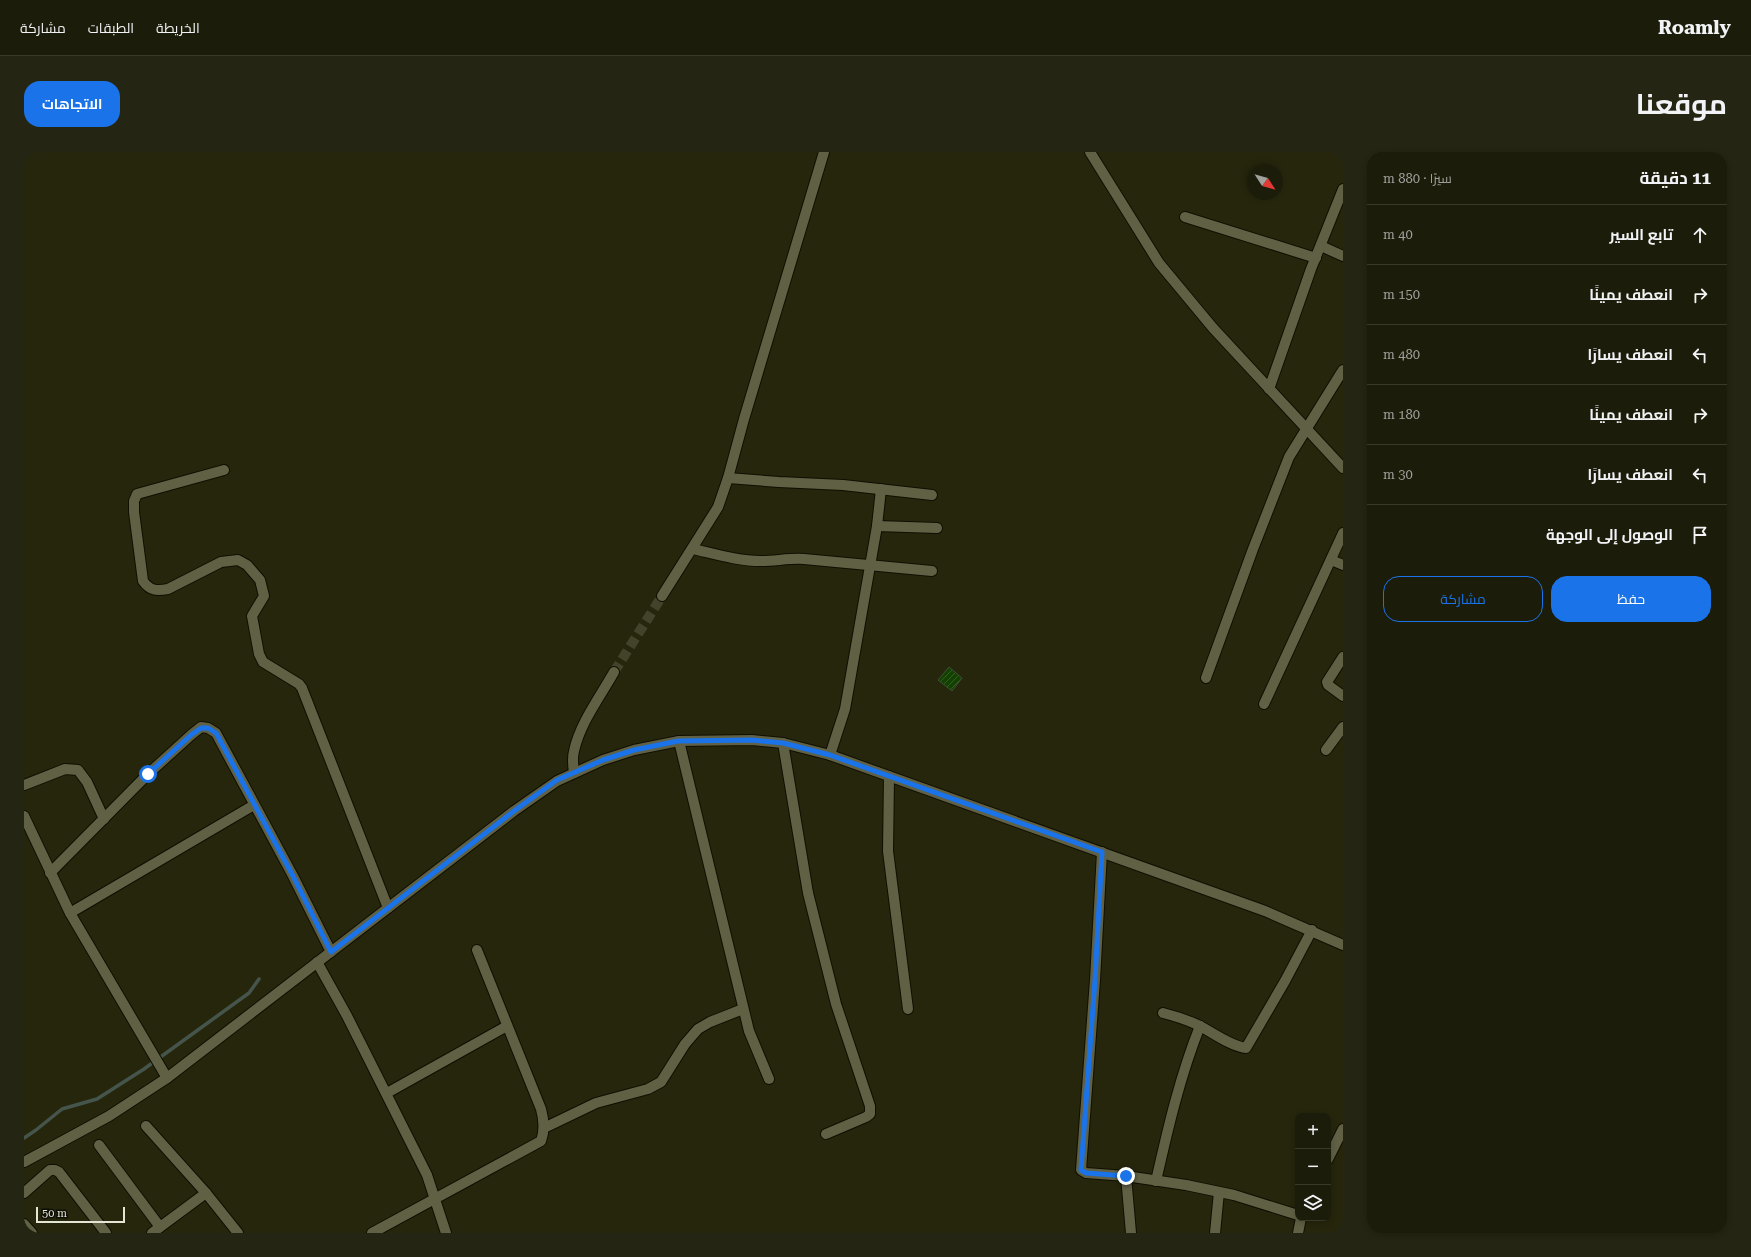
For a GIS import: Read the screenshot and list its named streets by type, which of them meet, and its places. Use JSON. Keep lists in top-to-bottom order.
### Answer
{
  "scale_bar": "50 m",
  "north": "bottom right",
  "page": {
    "header": "Roamly",
    "nav": ["الخريطة", "الطبقات", "مشاركة"],
    "title": "موقعنا",
    "buttons": [
      "الاتجاهات",
      ["حفظ", "مشاركة"]
    ],
    "heading": ["11 دقيقة", "سيرًا · 880 m"],
    "list": [
      ["تابع السير", "40 m"],
      ["انعطف يمينًا", "150 m"],
      ["انعطف يسارًا", "480 m"],
      ["انعطف يمينًا", "180 m"],
      ["انعطف يسارًا", "30 m"],
      "الوصول إلى الوجهة"
    ],
    "map_buttons": ["+", "−"],
    "scale": "50 m"
  }
}
